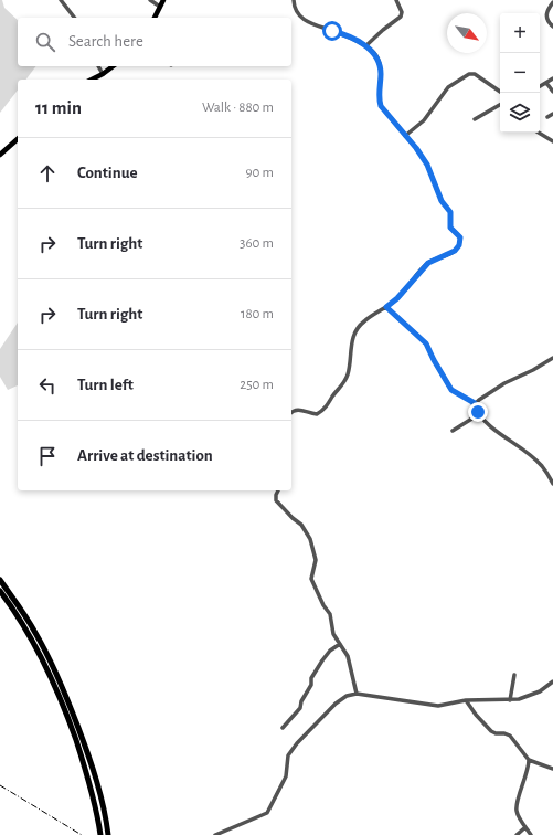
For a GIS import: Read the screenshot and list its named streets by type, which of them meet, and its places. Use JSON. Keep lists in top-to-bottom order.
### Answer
{
  "north": "bottom right",
  "page": {
    "map_buttons": ["+", "−"],
    "search": "Search here",
    "heading": ["11 min", "Walk · 880 m"],
    "list": [
      ["Continue", "90 m"],
      ["Turn right", "360 m"],
      ["Turn right", "180 m"],
      ["Turn left", "250 m"],
      "Arrive at destination"
    ]
  }
}
